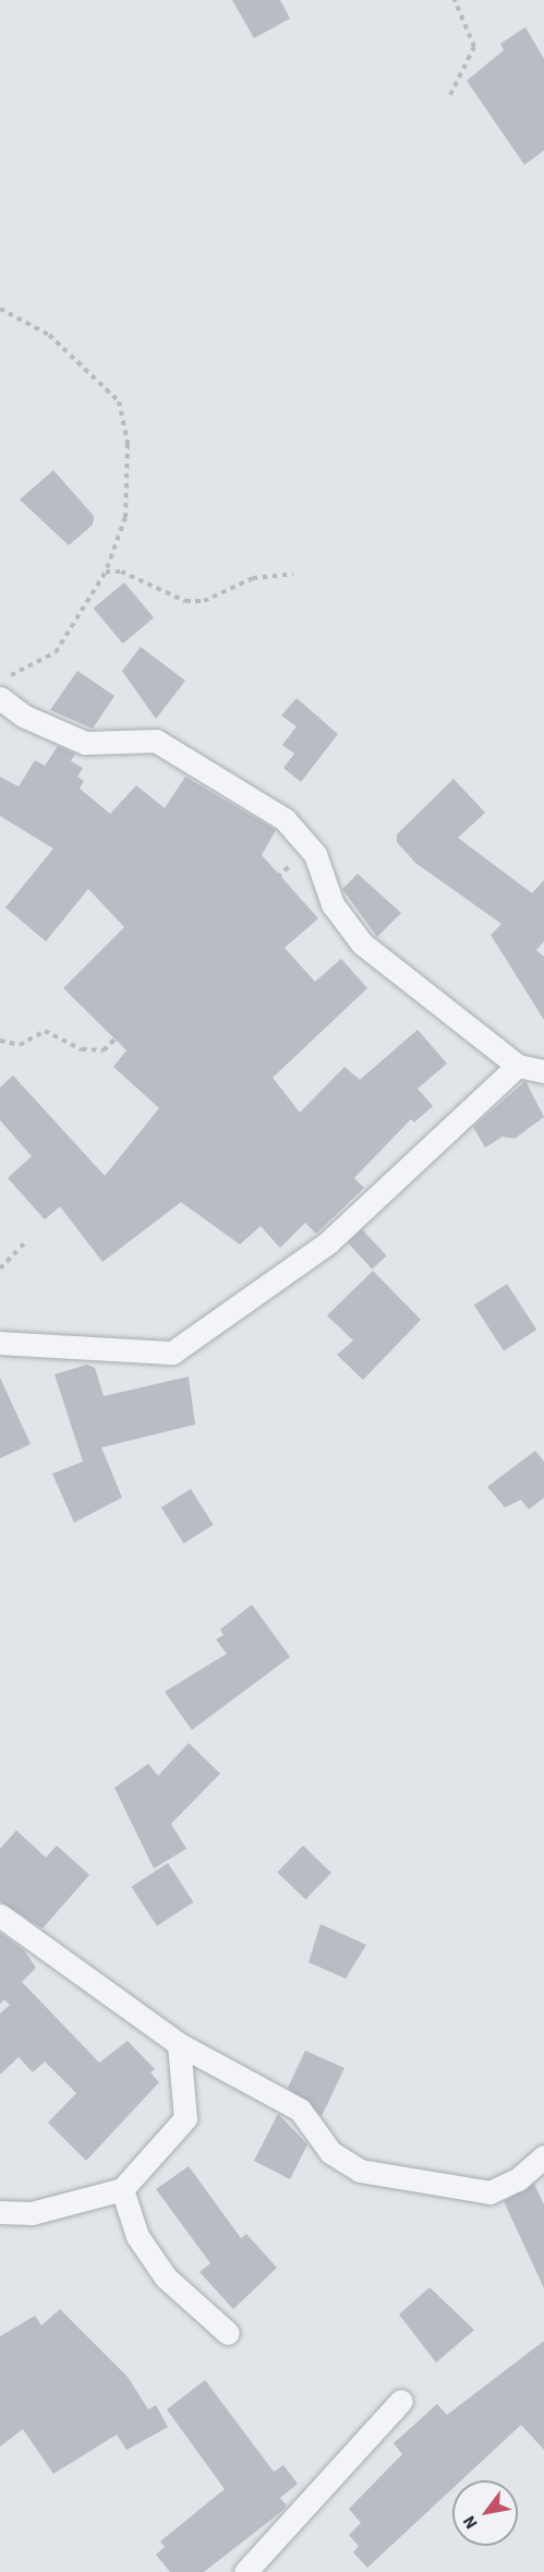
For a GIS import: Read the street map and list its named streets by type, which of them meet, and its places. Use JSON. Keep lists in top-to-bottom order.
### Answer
{
  "north": "bottom left"
}
